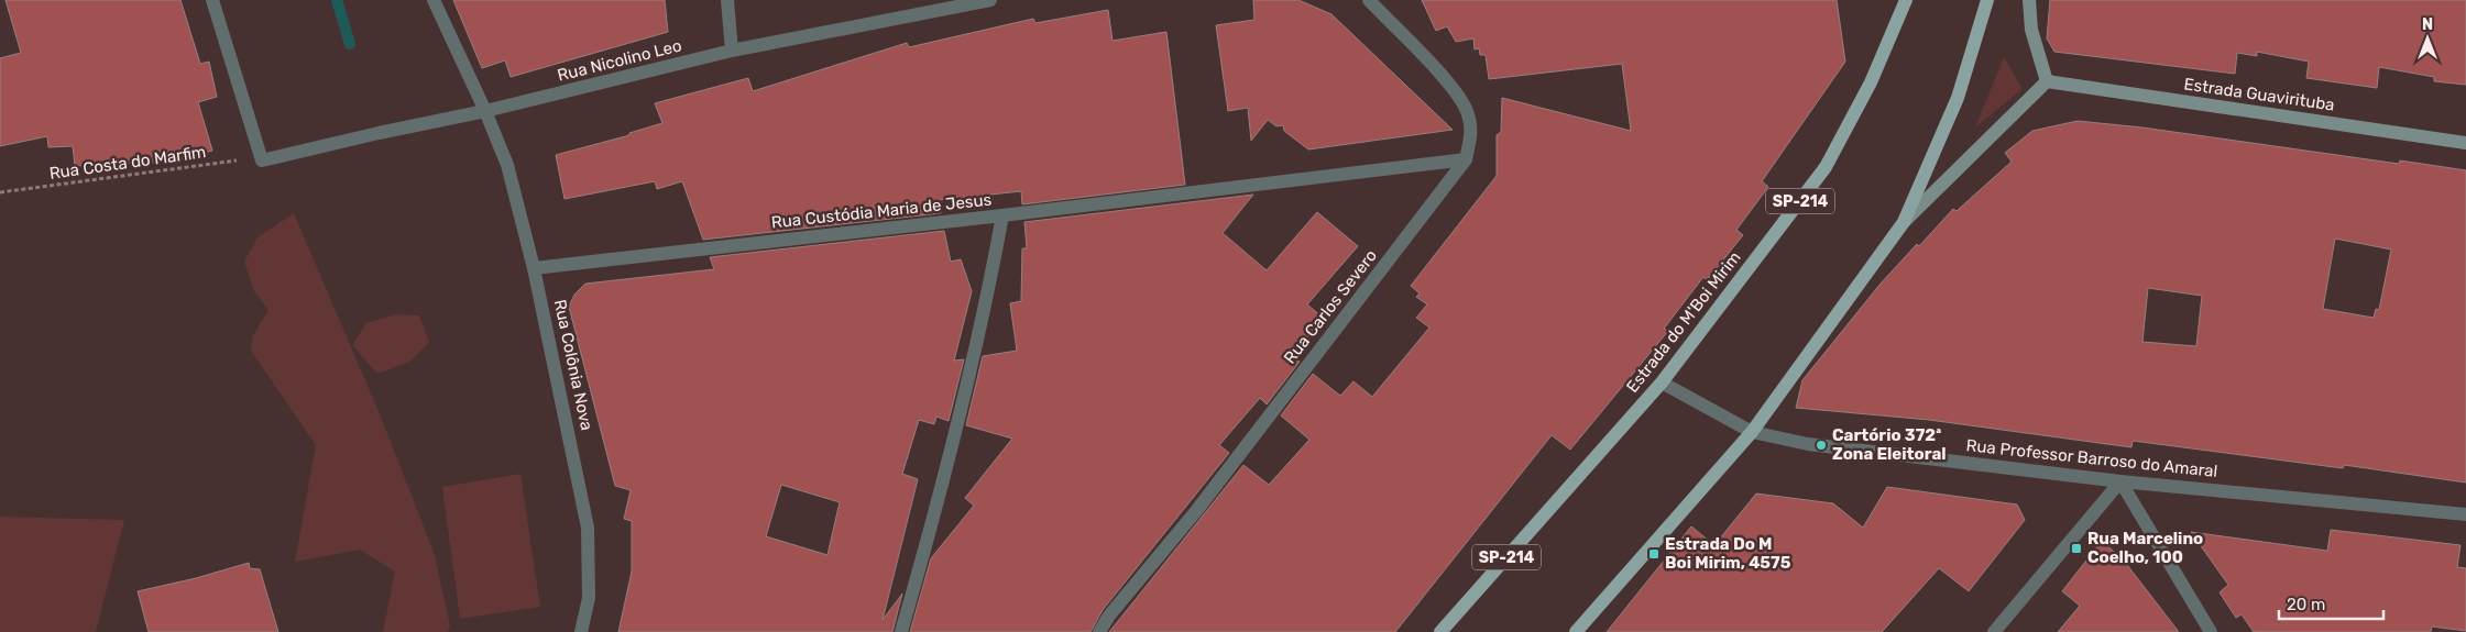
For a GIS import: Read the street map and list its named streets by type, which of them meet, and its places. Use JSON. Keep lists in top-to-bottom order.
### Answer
{
  "streets": {
    "main road": ["SP-214", "Estrada do M'Boi Mirim"],
    "street": [
      "Rua Nicolino Leo",
      "Estrada Guavirituba",
      "Rua Custódia Maria de Jesus",
      "Rua Carlos Severo",
      "Rua Colônia Nova",
      "Rua Professor Barroso do Amaral"
    ],
    "path": ["Rua Costa do Marfim"]
  },
  "crossings": [
    ["Rua Nicolino Leo", "Rua Costa do Marfim"],
    ["Rua Nicolino Leo", "Rua Colônia Nova"],
    ["Rua Custódia Maria de Jesus", "Rua Colônia Nova"],
    ["Estrada do M'Boi Mirim", "Rua Professor Barroso do Amaral"]
  ],
  "places": {
    "other": ["Cartório 372ª Zona Eleitoral"],
    "transit": ["Rua Marcelino Coelho, 100", "Estrada Do M Boi Mirim, 4575"]
  },
  "scale_bar": "20 m",
  "north": "top"
}
